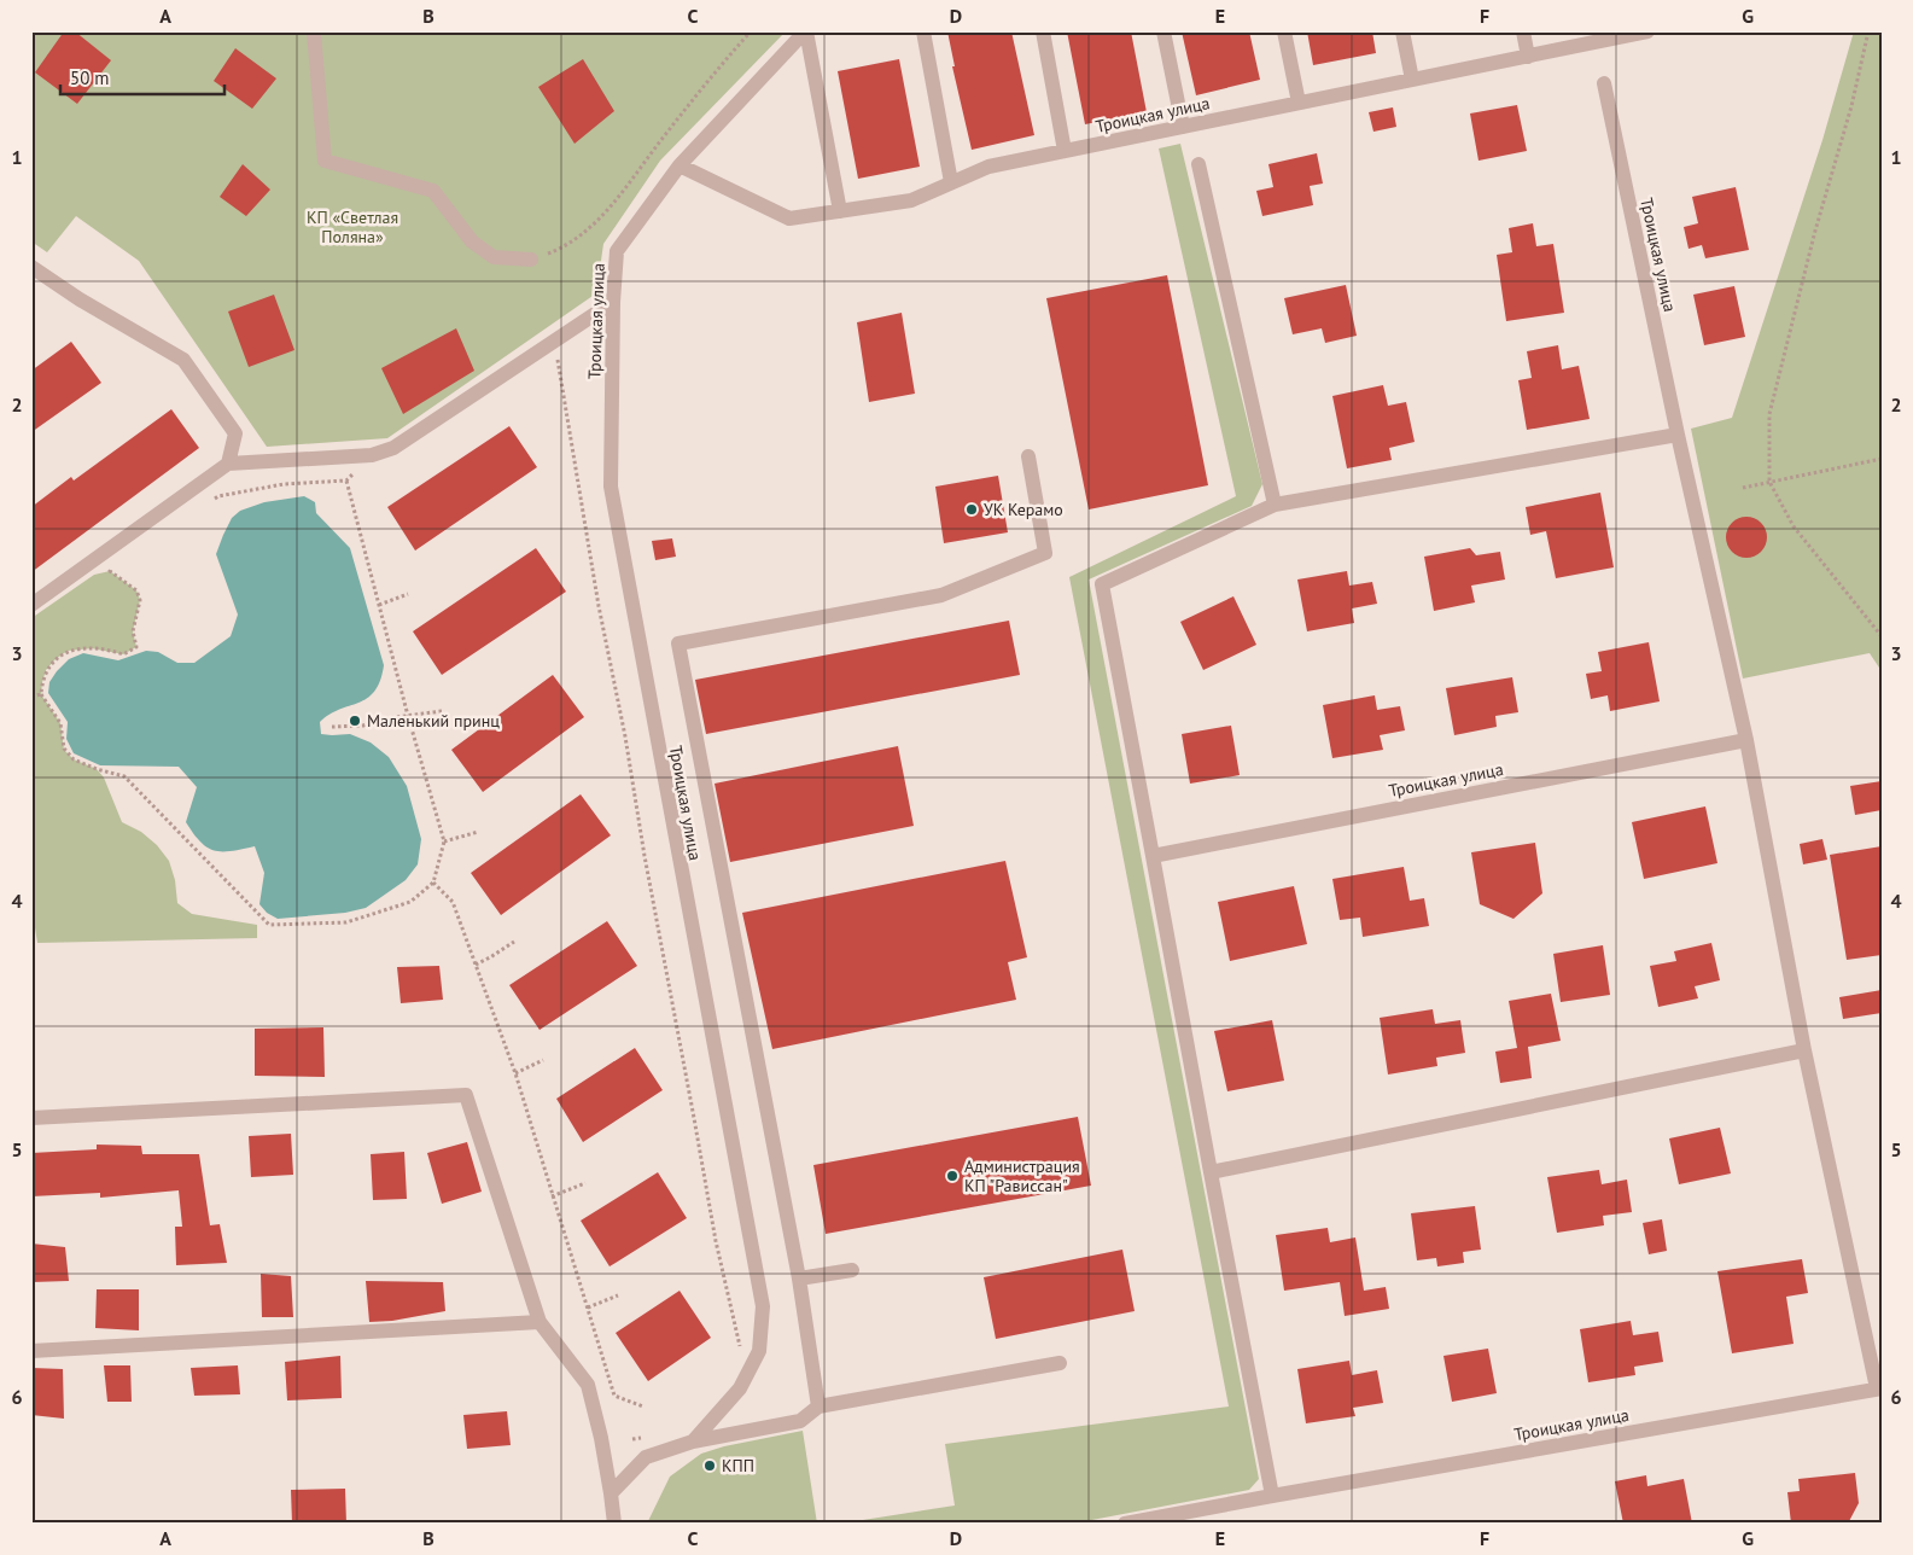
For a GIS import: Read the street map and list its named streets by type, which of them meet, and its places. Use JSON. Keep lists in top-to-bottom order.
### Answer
{
  "streets": {
    "street": ["Троицкая улица"]
  },
  "parks": ["КП «Светлая Поляна»"],
  "places": [
    "УК Керамо",
    "Маленький принц",
    "Администрация КП \"Рависсан\"",
    "КПП"
  ],
  "scale_bar": "50 m",
  "grid": {
    "columns": [
      "A",
      "B",
      "C",
      "D",
      "E",
      "F",
      "G"
    ],
    "rows": [
      "1",
      "2",
      "3",
      "4",
      "5",
      "6"
    ]
  }
}
